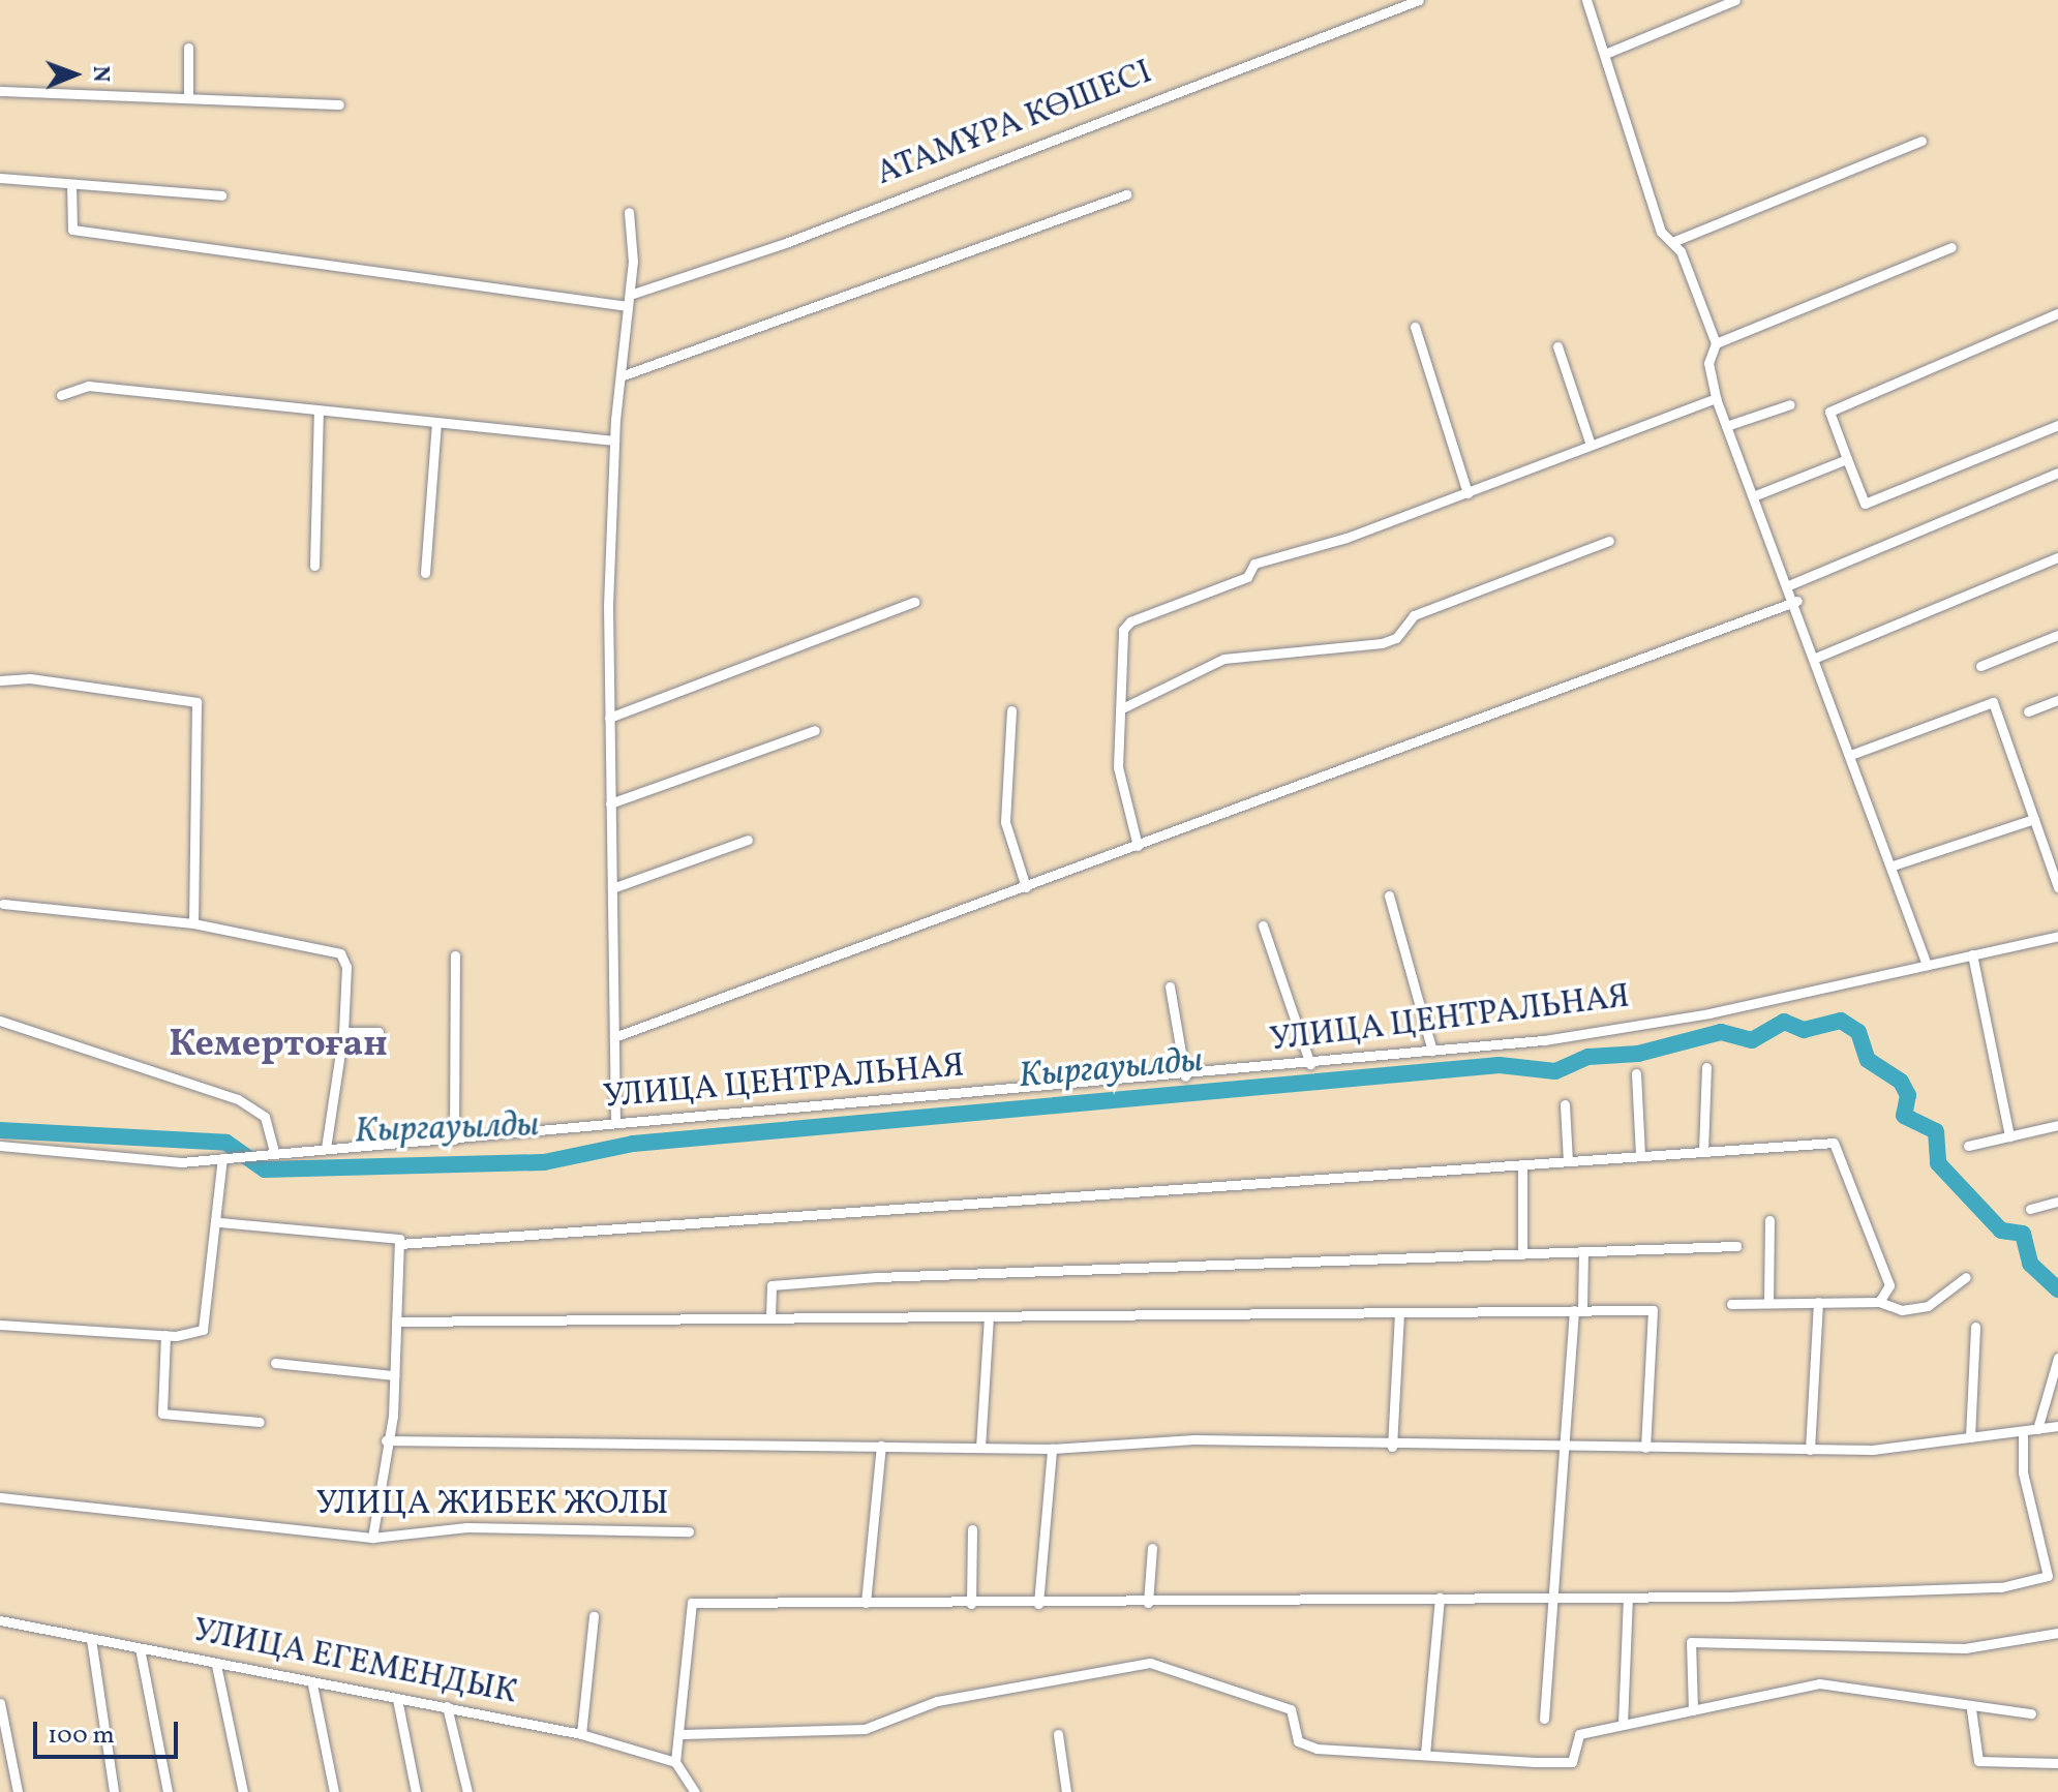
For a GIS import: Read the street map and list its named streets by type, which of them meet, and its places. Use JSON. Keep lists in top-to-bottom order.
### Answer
{
  "streets": {
    "street": [
      "АТАМҰРА КӨШЕСІ",
      "УЛИЦА ЦЕНТРАЛЬНАЯ",
      "УЛИЦА ЖИБЕК ЖОЛЫ",
      "УЛИЦА ЕГЕМЕНДЫК"
    ]
  },
  "districts": ["Кемертоған"],
  "water": ["Кыргауылды"],
  "scale_bar": "100 m",
  "north": "right"
}
